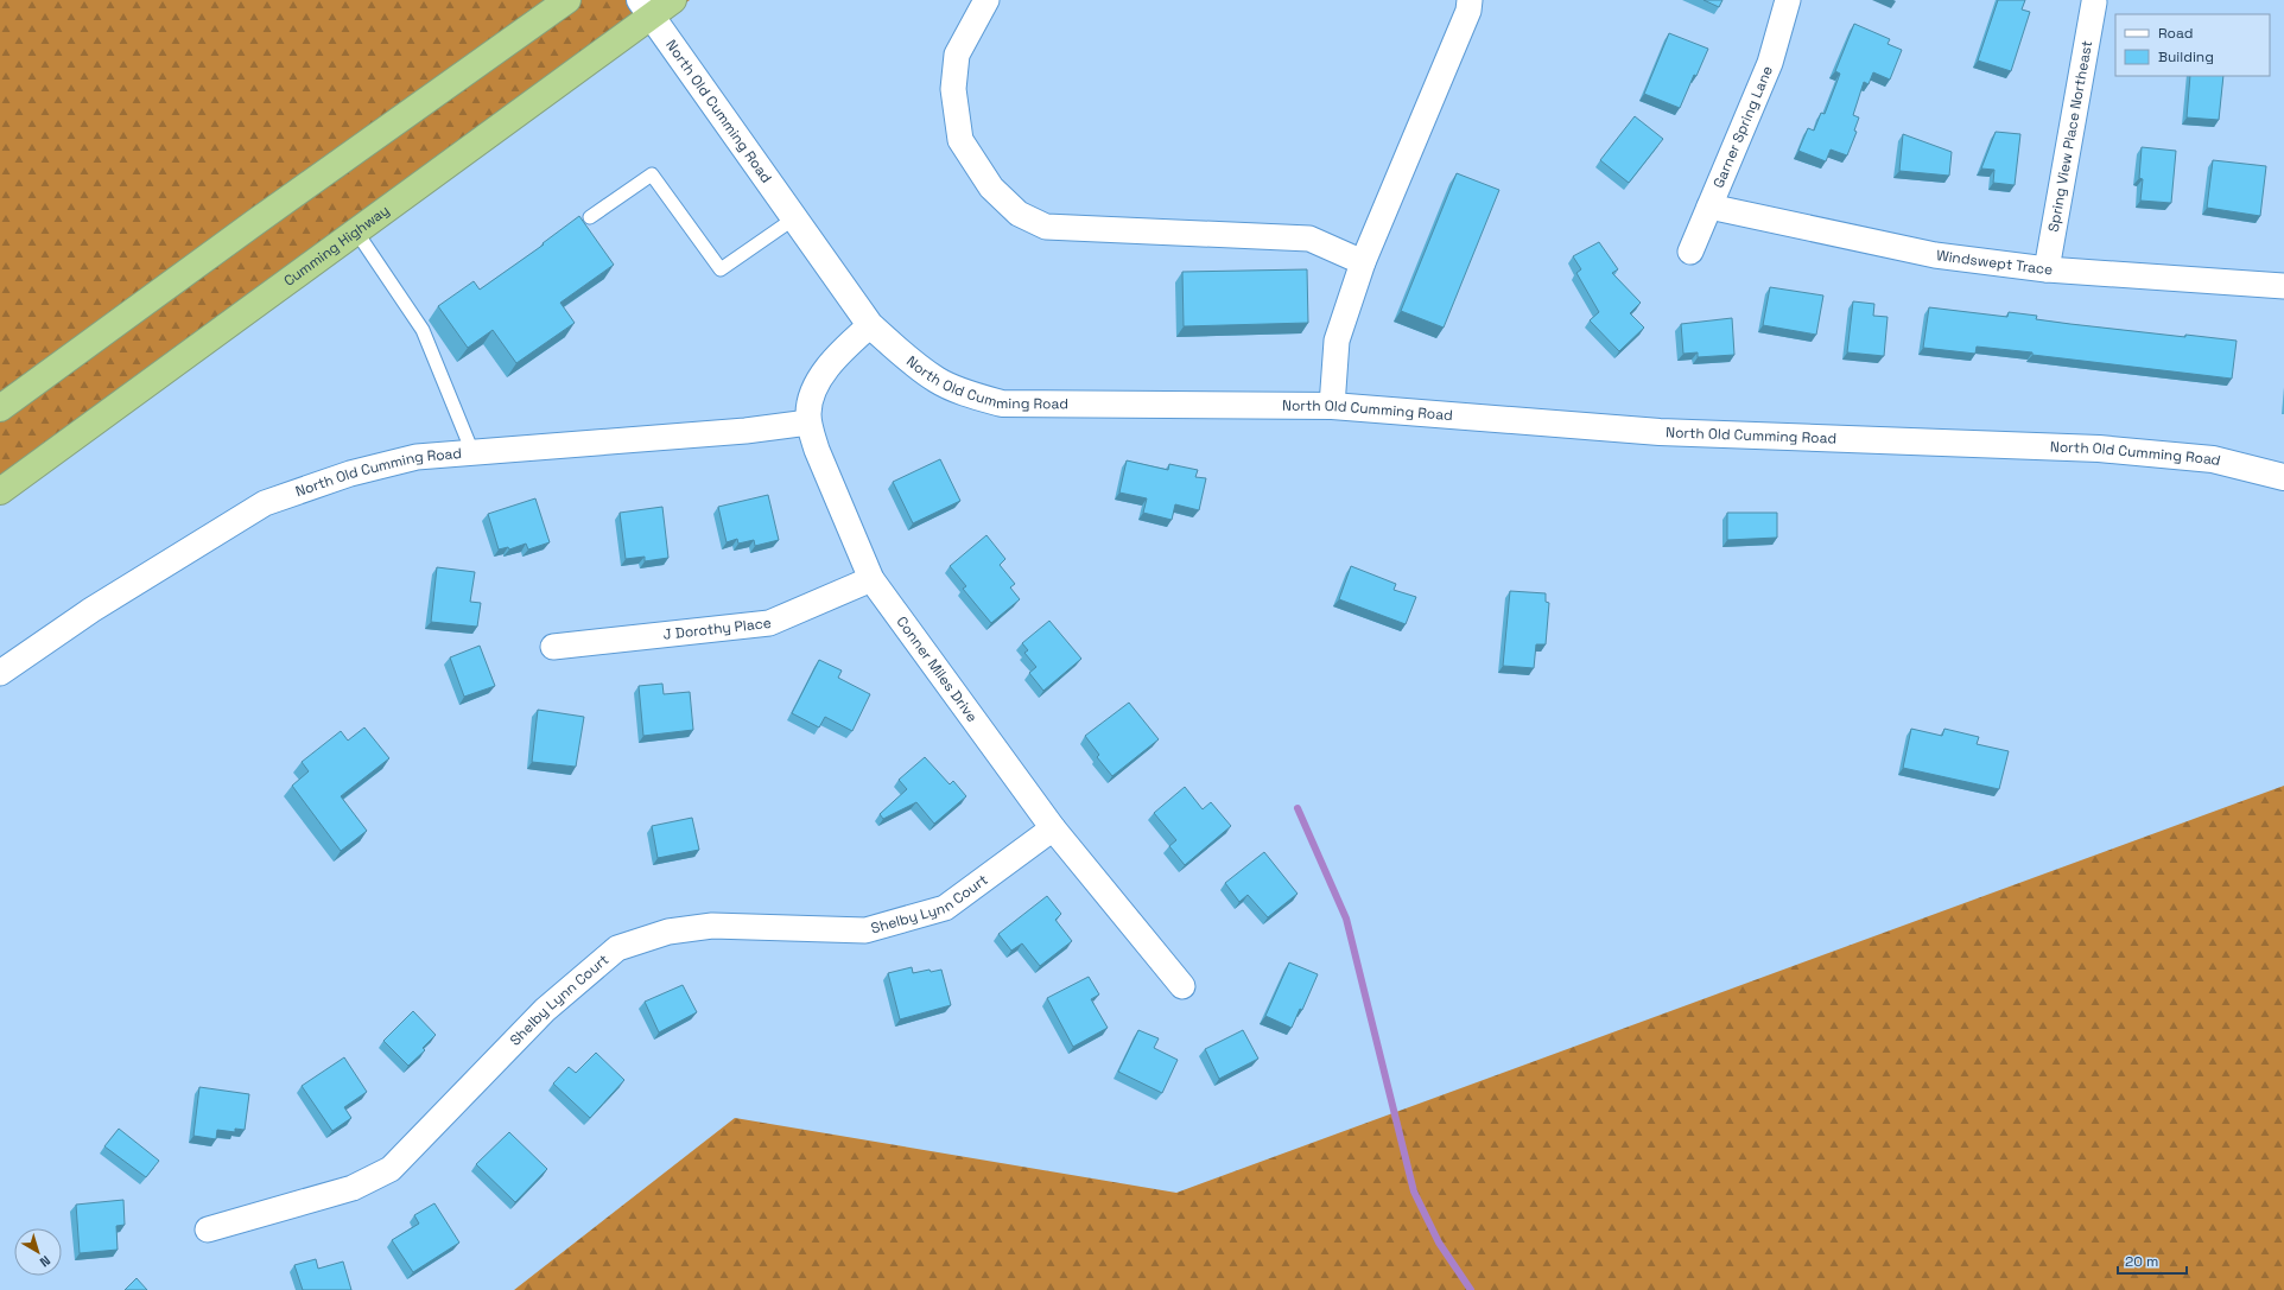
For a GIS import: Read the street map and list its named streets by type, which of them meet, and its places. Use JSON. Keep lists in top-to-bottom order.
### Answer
{
  "streets": {
    "highway": ["Cumming Highway"],
    "street": [
      "North Old Cumming Road",
      "Garner Spring Lane",
      "Spring View Place Northeast",
      "Windswept Trace",
      "J Dorothy Place",
      "Conner Miles Drive",
      "Shelby Lynn Court"
    ]
  },
  "crossings": [
    ["North Old Cumming Road", "Cumming Highway"],
    ["North Old Cumming Road", "Conner Miles Drive"],
    ["Garner Spring Lane", "Windswept Trace"],
    ["Spring View Place Northeast", "Windswept Trace"],
    ["J Dorothy Place", "Conner Miles Drive"],
    ["Conner Miles Drive", "Shelby Lynn Court"]
  ],
  "legend": ["Road", "Building"],
  "scale_bar": "20 m",
  "north": "bottom right"
}
